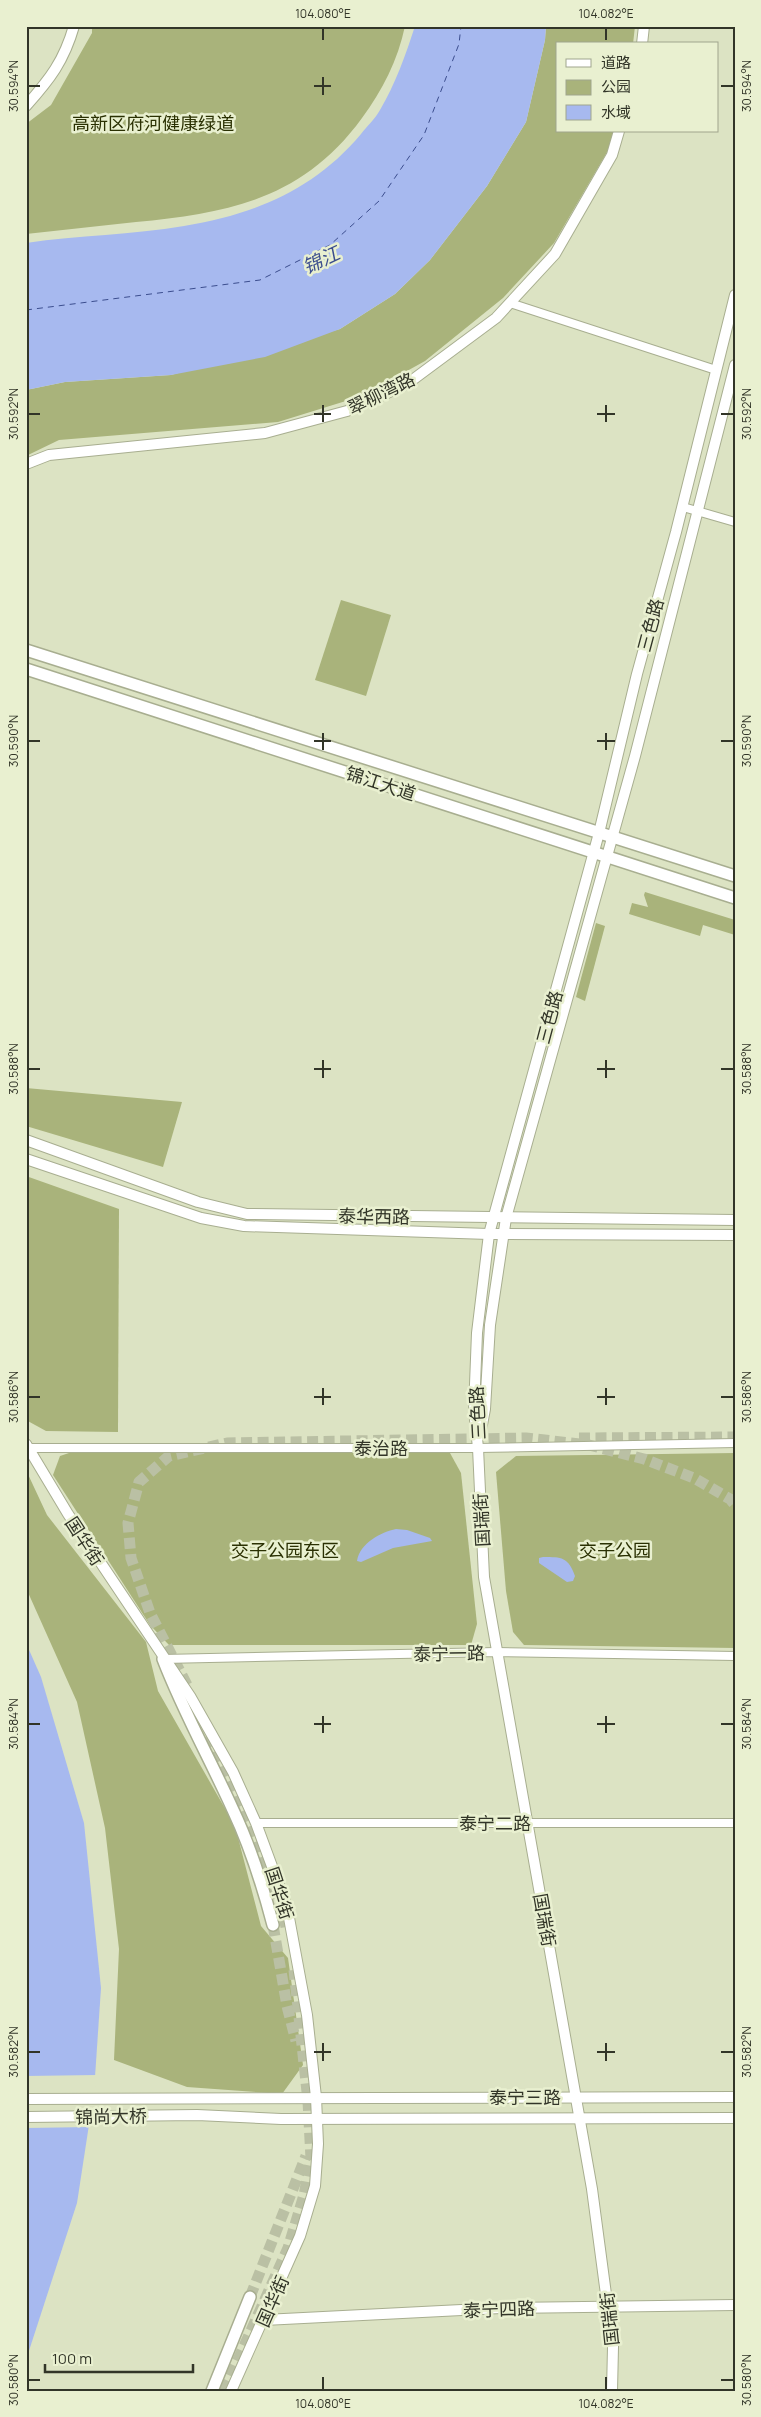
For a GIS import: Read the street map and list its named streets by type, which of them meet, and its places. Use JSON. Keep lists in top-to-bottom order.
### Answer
{
  "streets": {
    "main road": ["锦江大道"],
    "street": [
      "翠柳湾路",
      "三色路",
      "泰华西路",
      "泰治路",
      "国瑞街",
      "国华街",
      "泰宁一路",
      "泰宁二路",
      "泰宁三路",
      "锦尚大桥",
      "泰宁四路"
    ]
  },
  "crossings": [
    ["三色路", "锦江大道"],
    ["三色路", "泰华西路"],
    ["三色路", "泰治路"],
    ["三色路", "国瑞街"],
    ["泰治路", "国瑞街"],
    ["泰治路", "国华街"],
    ["国瑞街", "泰宁一路"],
    ["国瑞街", "泰宁二路"],
    ["国瑞街", "泰宁三路"],
    ["国瑞街", "泰宁四路"],
    ["国华街", "泰宁一路"],
    ["国华街", "泰宁二路"],
    ["国华街", "泰宁三路"],
    ["国华街", "锦尚大桥"],
    ["国华街", "泰宁四路"],
    ["泰宁三路", "锦尚大桥"]
  ],
  "water": ["锦江"],
  "parks": ["高新区府河健康绿道", "交子公园东区", "交子公园"],
  "legend": ["道路", "公园", "水域"],
  "scale_bar": "100 m",
  "coordinates": [
    "104.080°E",
    "104.082°E",
    "30.594°N",
    "30.592°N",
    "30.590°N",
    "30.588°N",
    "30.586°N",
    "30.584°N",
    "30.582°N",
    "30.580°N"
  ]
}
